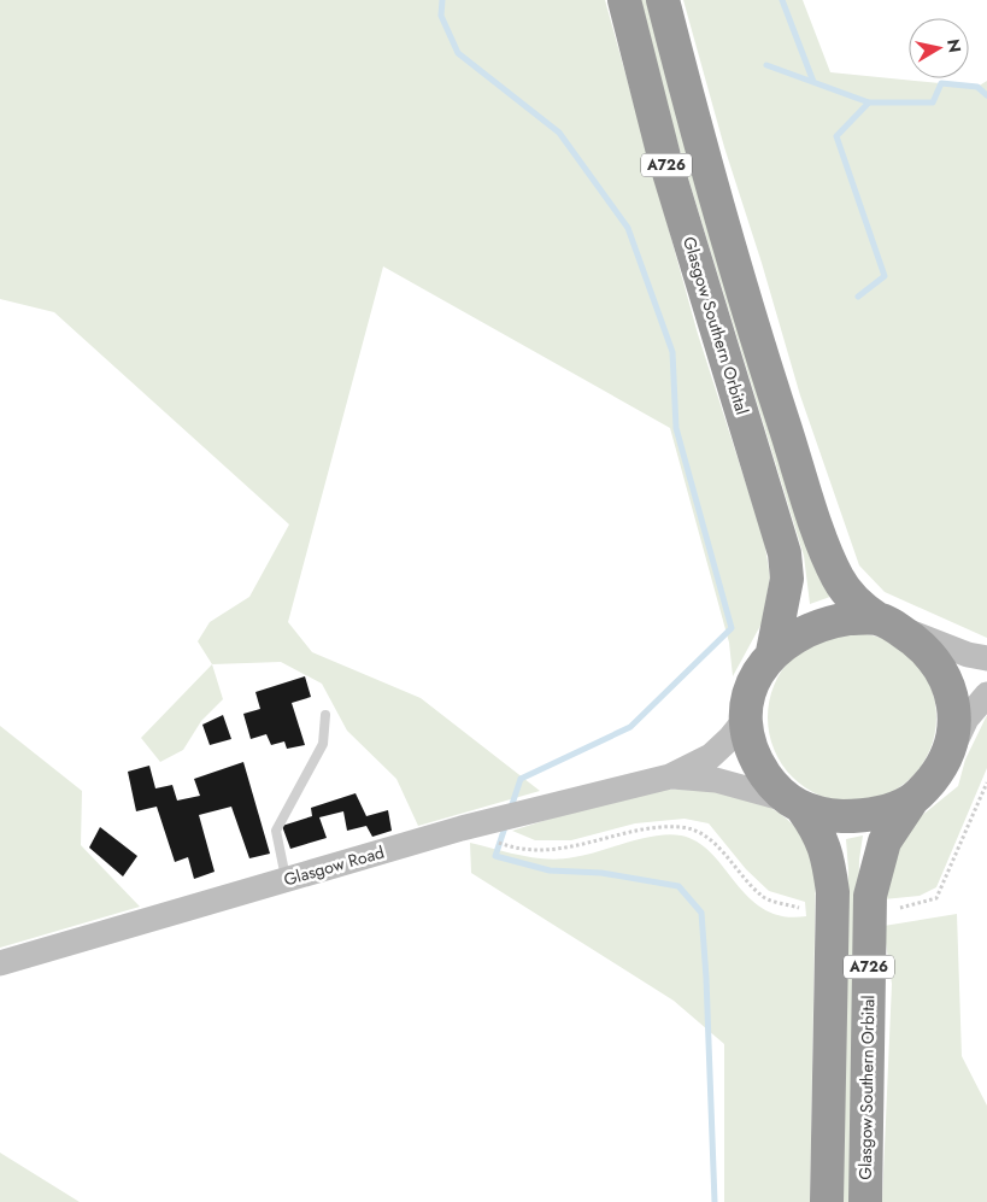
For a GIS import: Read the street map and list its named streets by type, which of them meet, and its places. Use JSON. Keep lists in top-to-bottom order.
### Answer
{
  "streets": {
    "highway": ["A726", "Glasgow Southern Orbital"],
    "main road": ["Glasgow Road"]
  },
  "crossings": [
    ["A726", "Glasgow Southern Orbital"],
    ["A726", "Glasgow Road"],
    ["Glasgow Southern Orbital", "Glasgow Road"]
  ],
  "north": "right"
}
